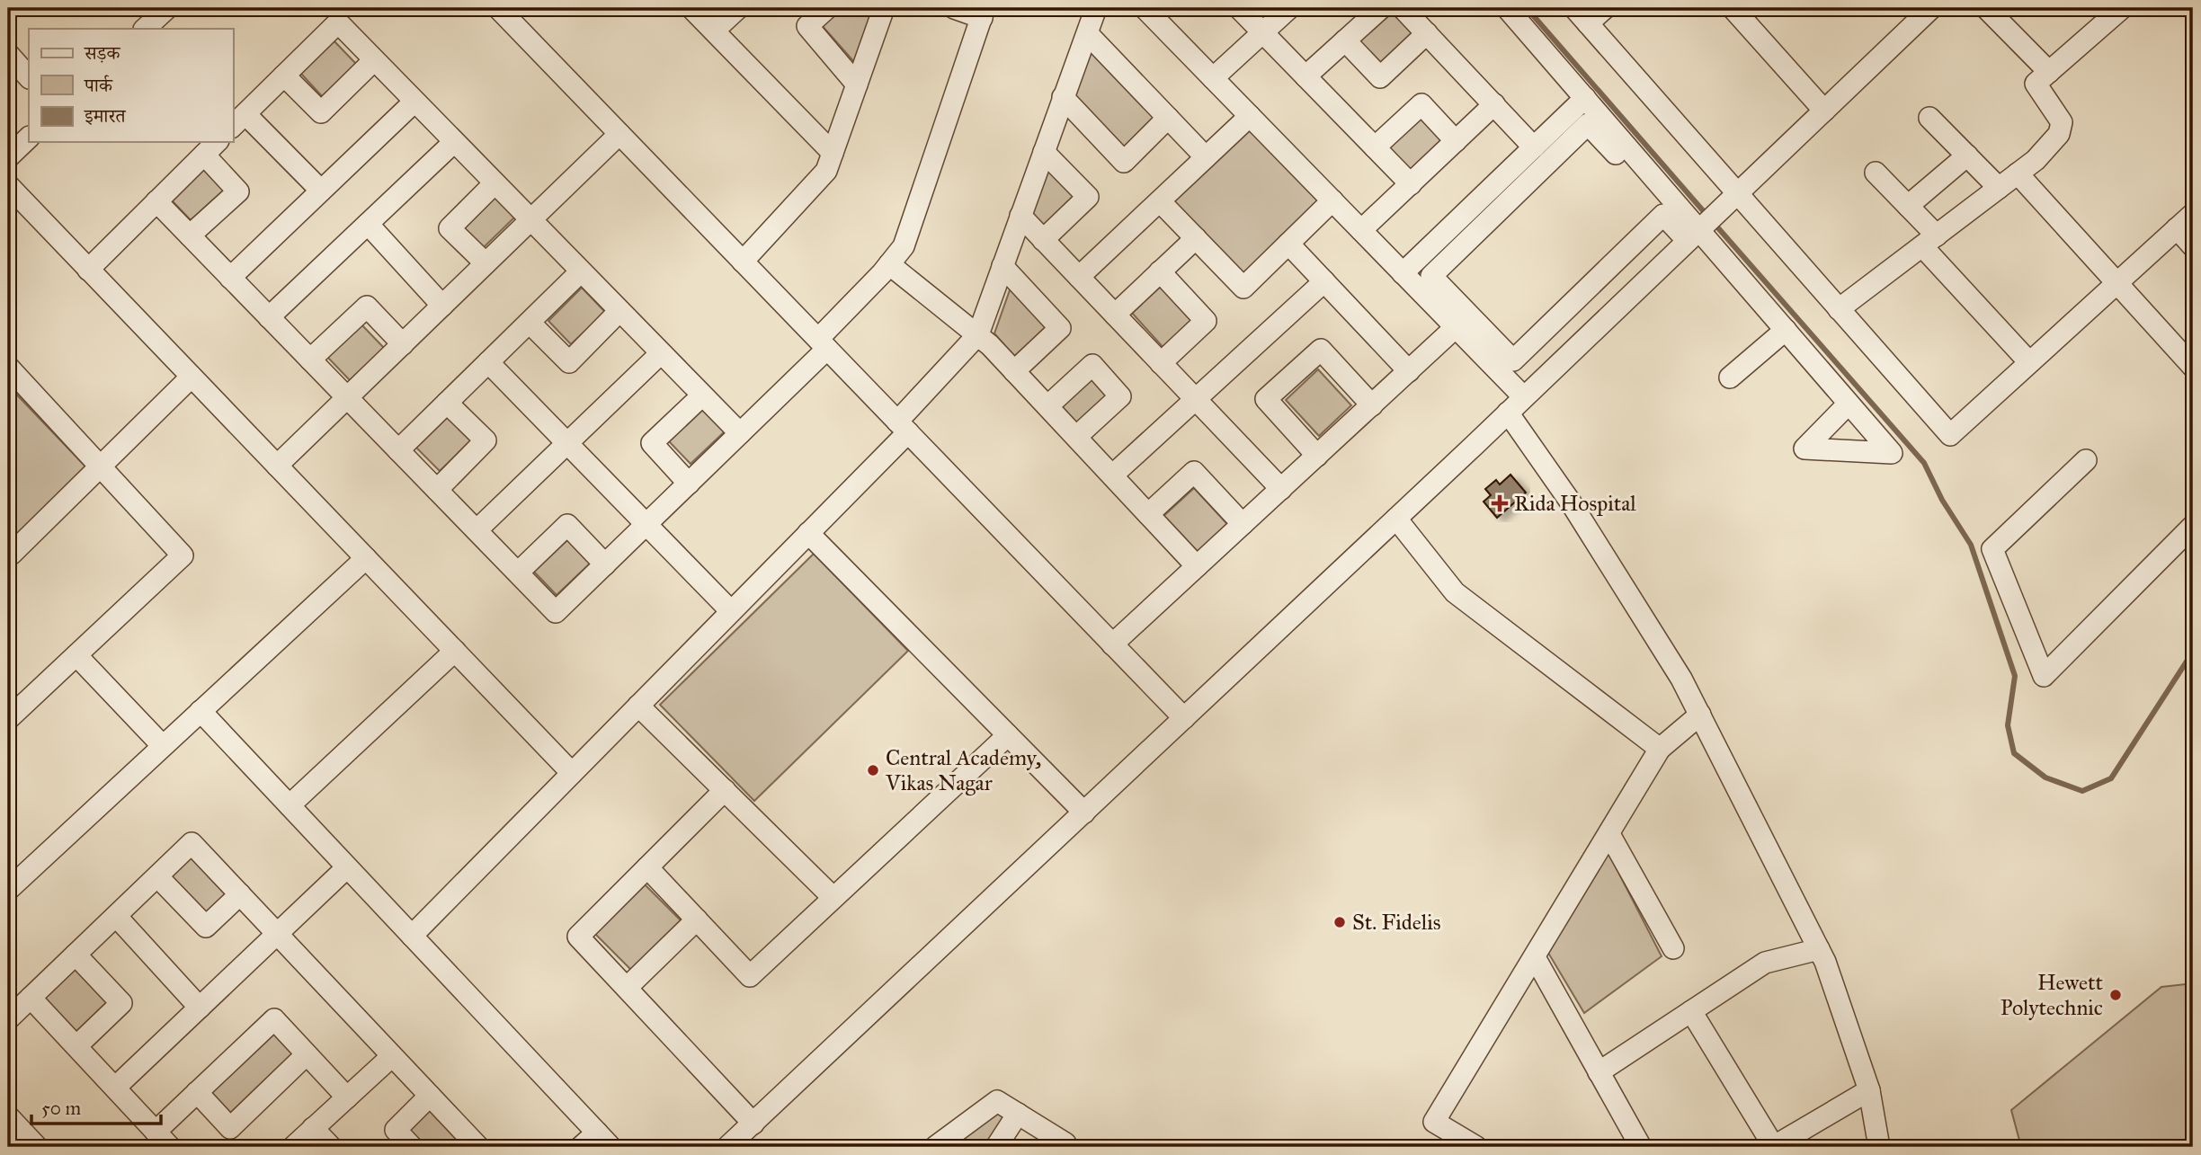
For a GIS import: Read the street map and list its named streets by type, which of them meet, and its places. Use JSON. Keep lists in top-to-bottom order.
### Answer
{
  "places": {
    "health": ["Rida Hospital"],
    "other": ["Central Academy, Vikas Nagar", "St. Fidelis", "Hewett Polytechnic"]
  },
  "legend": ["सड़क", "पार्क", "इमारत"],
  "scale_bar": "50 m"
}
